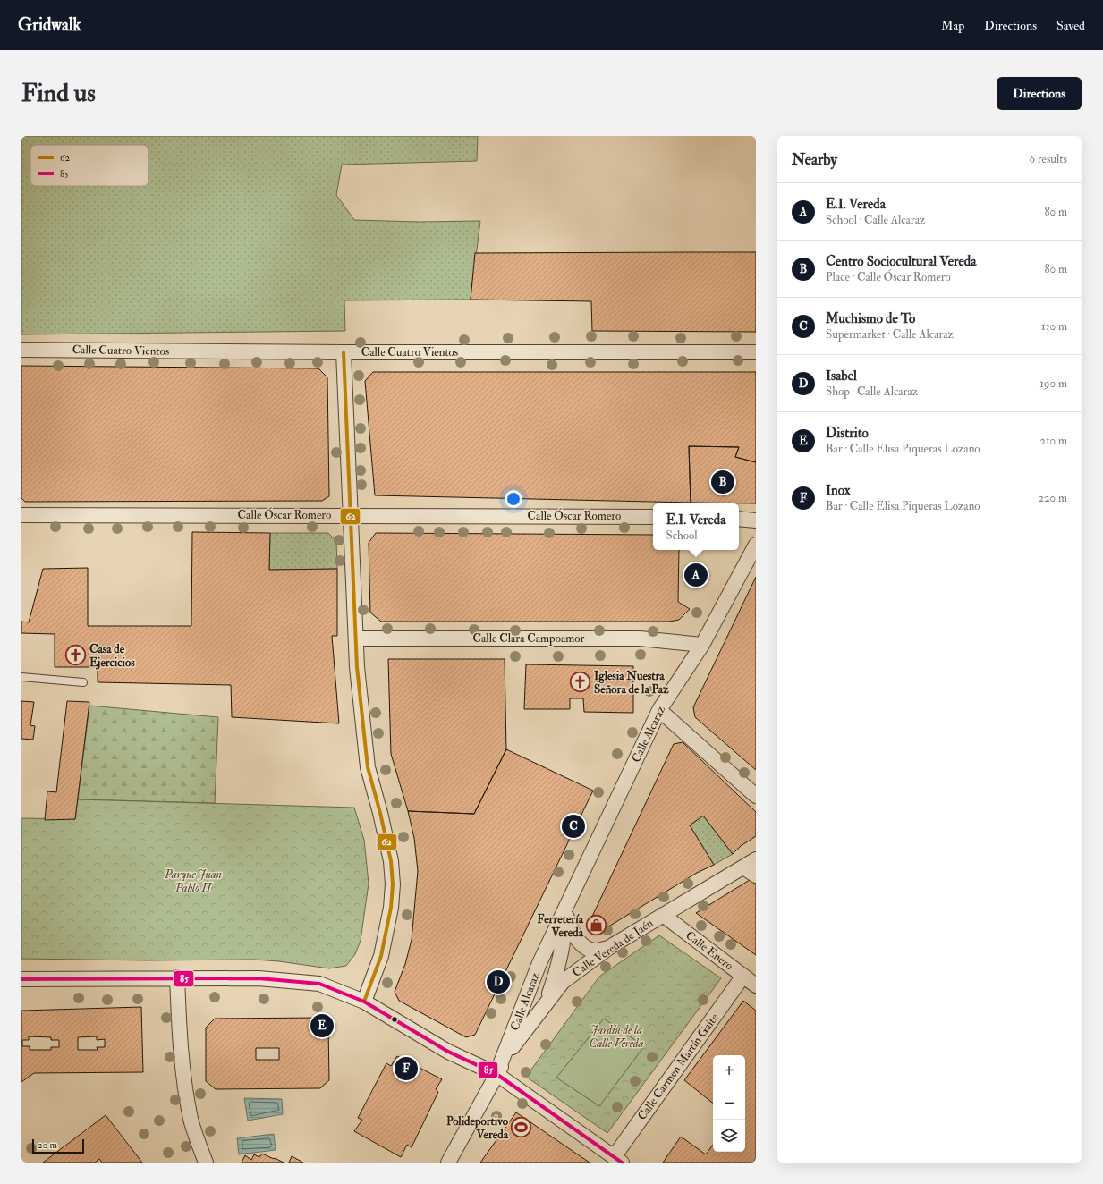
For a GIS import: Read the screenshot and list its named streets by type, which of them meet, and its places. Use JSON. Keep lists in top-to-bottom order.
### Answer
{
  "streets": {
    "street": [
      "Calle Cuatro Vientos",
      "Calle Óscar Romero",
      "Calle Clara Campoamor",
      "Calle Alcaraz",
      "Calle Vereda de Jaén",
      "Calle Enero",
      "Calle Carmen Martín Gaite"
    ]
  },
  "crossings": [
    ["Calle Clara Campoamor", "Calle Alcaraz"],
    ["Calle Alcaraz", "Calle Vereda de Jaén"],
    ["Calle Vereda de Jaén", "Calle Enero"],
    ["Calle Enero", "Calle Carmen Martín Gaite"]
  ],
  "parks": ["Parque Juan Pablo II", "Jardín de la Calle Vereda"],
  "places": {
    "church": ["Casa de Ejercicios", "Iglesia Nuestra Señora de la Paz"],
    "shop": ["Ferretería Vereda"],
    "sports": ["Polideportivo Vereda"]
  },
  "lines": ["transit line 62", "transit line 85"],
  "legend": ["62", "85"],
  "scale_bar": "20 m",
  "page": {
    "header": "Gridwalk",
    "nav": ["Map", "Directions", "Saved"],
    "buttons": "Directions",
    "title": "Find us",
    "heading": ["Nearby", "6 results"],
    "list": [
      {
        "mark": "A",
        "name": "E.I. Vereda",
        "note": "School · Calle Alcaraz",
        "value": "80 m"
      },
      {
        "mark": "B",
        "name": "Centro Sociocultural Vereda",
        "note": "Place · Calle Óscar Romero",
        "value": "80 m"
      },
      {
        "mark": "C",
        "name": "Muchismo de To",
        "note": "Supermarket · Calle Alcaraz",
        "value": "130 m"
      },
      {
        "mark": "D",
        "name": "Isabel",
        "note": "Shop · Calle Alcaraz",
        "value": "190 m"
      },
      {
        "mark": "E",
        "name": "Distrito",
        "note": "Bar · Calle Elisa Piqueras Lozano",
        "value": "210 m"
      },
      {
        "mark": "F",
        "name": "Inox",
        "note": "Bar · Calle Elisa Piqueras Lozano",
        "value": "220 m"
      }
    ],
    "pins": [
      "B",
      "A",
      "C",
      "D",
      "E",
      "F"
    ],
    "popup": ["E.I. Vereda", "School"],
    "map_buttons": ["+", "−"],
    "scale": "20 m"
  }
}
